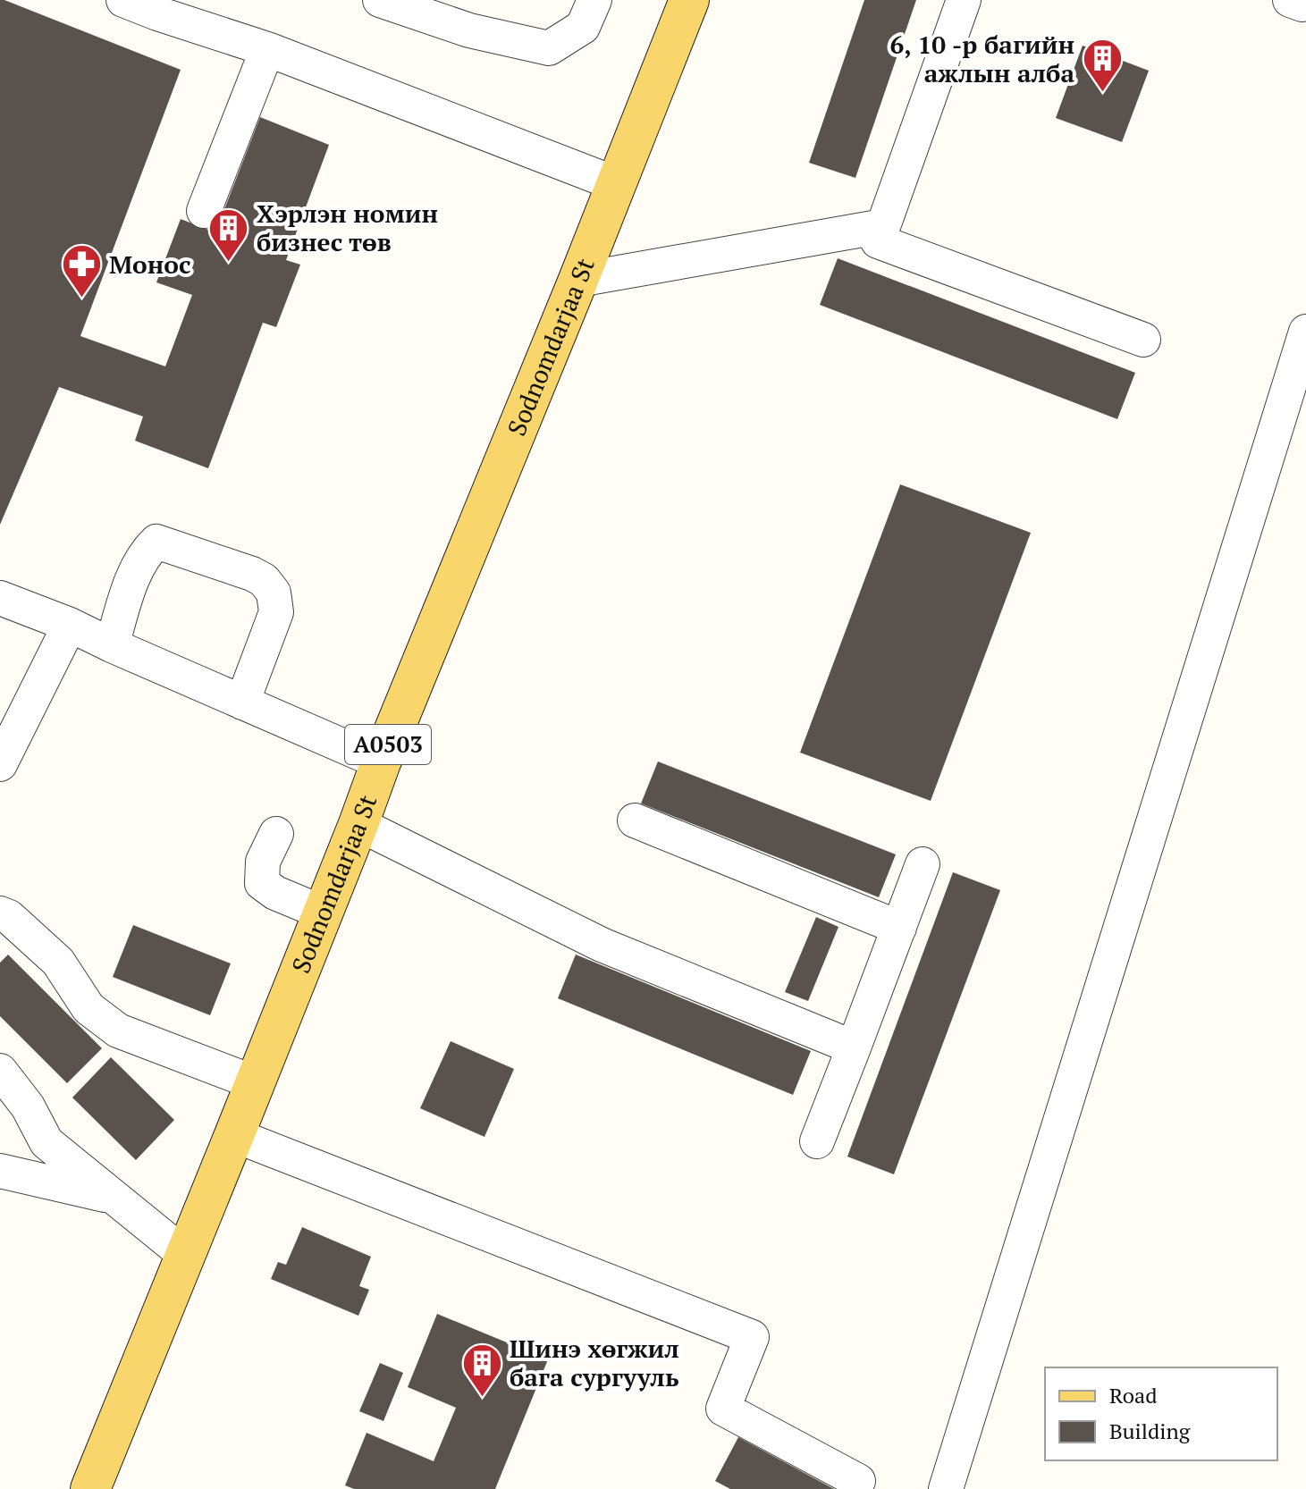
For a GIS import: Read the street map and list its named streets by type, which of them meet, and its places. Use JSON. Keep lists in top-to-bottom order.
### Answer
{
  "streets": {
    "main road": ["Sodnomdarjaa St", "A0503"]
  },
  "places": {
    "building": ["6, 10 -р багийн ажлын алба", "Хэрлэн номин бизнес төв", "Шинэ хөгжил бага сургууль"],
    "pharmacy": ["Монос"]
  },
  "legend": ["Road", "Building"]
}
